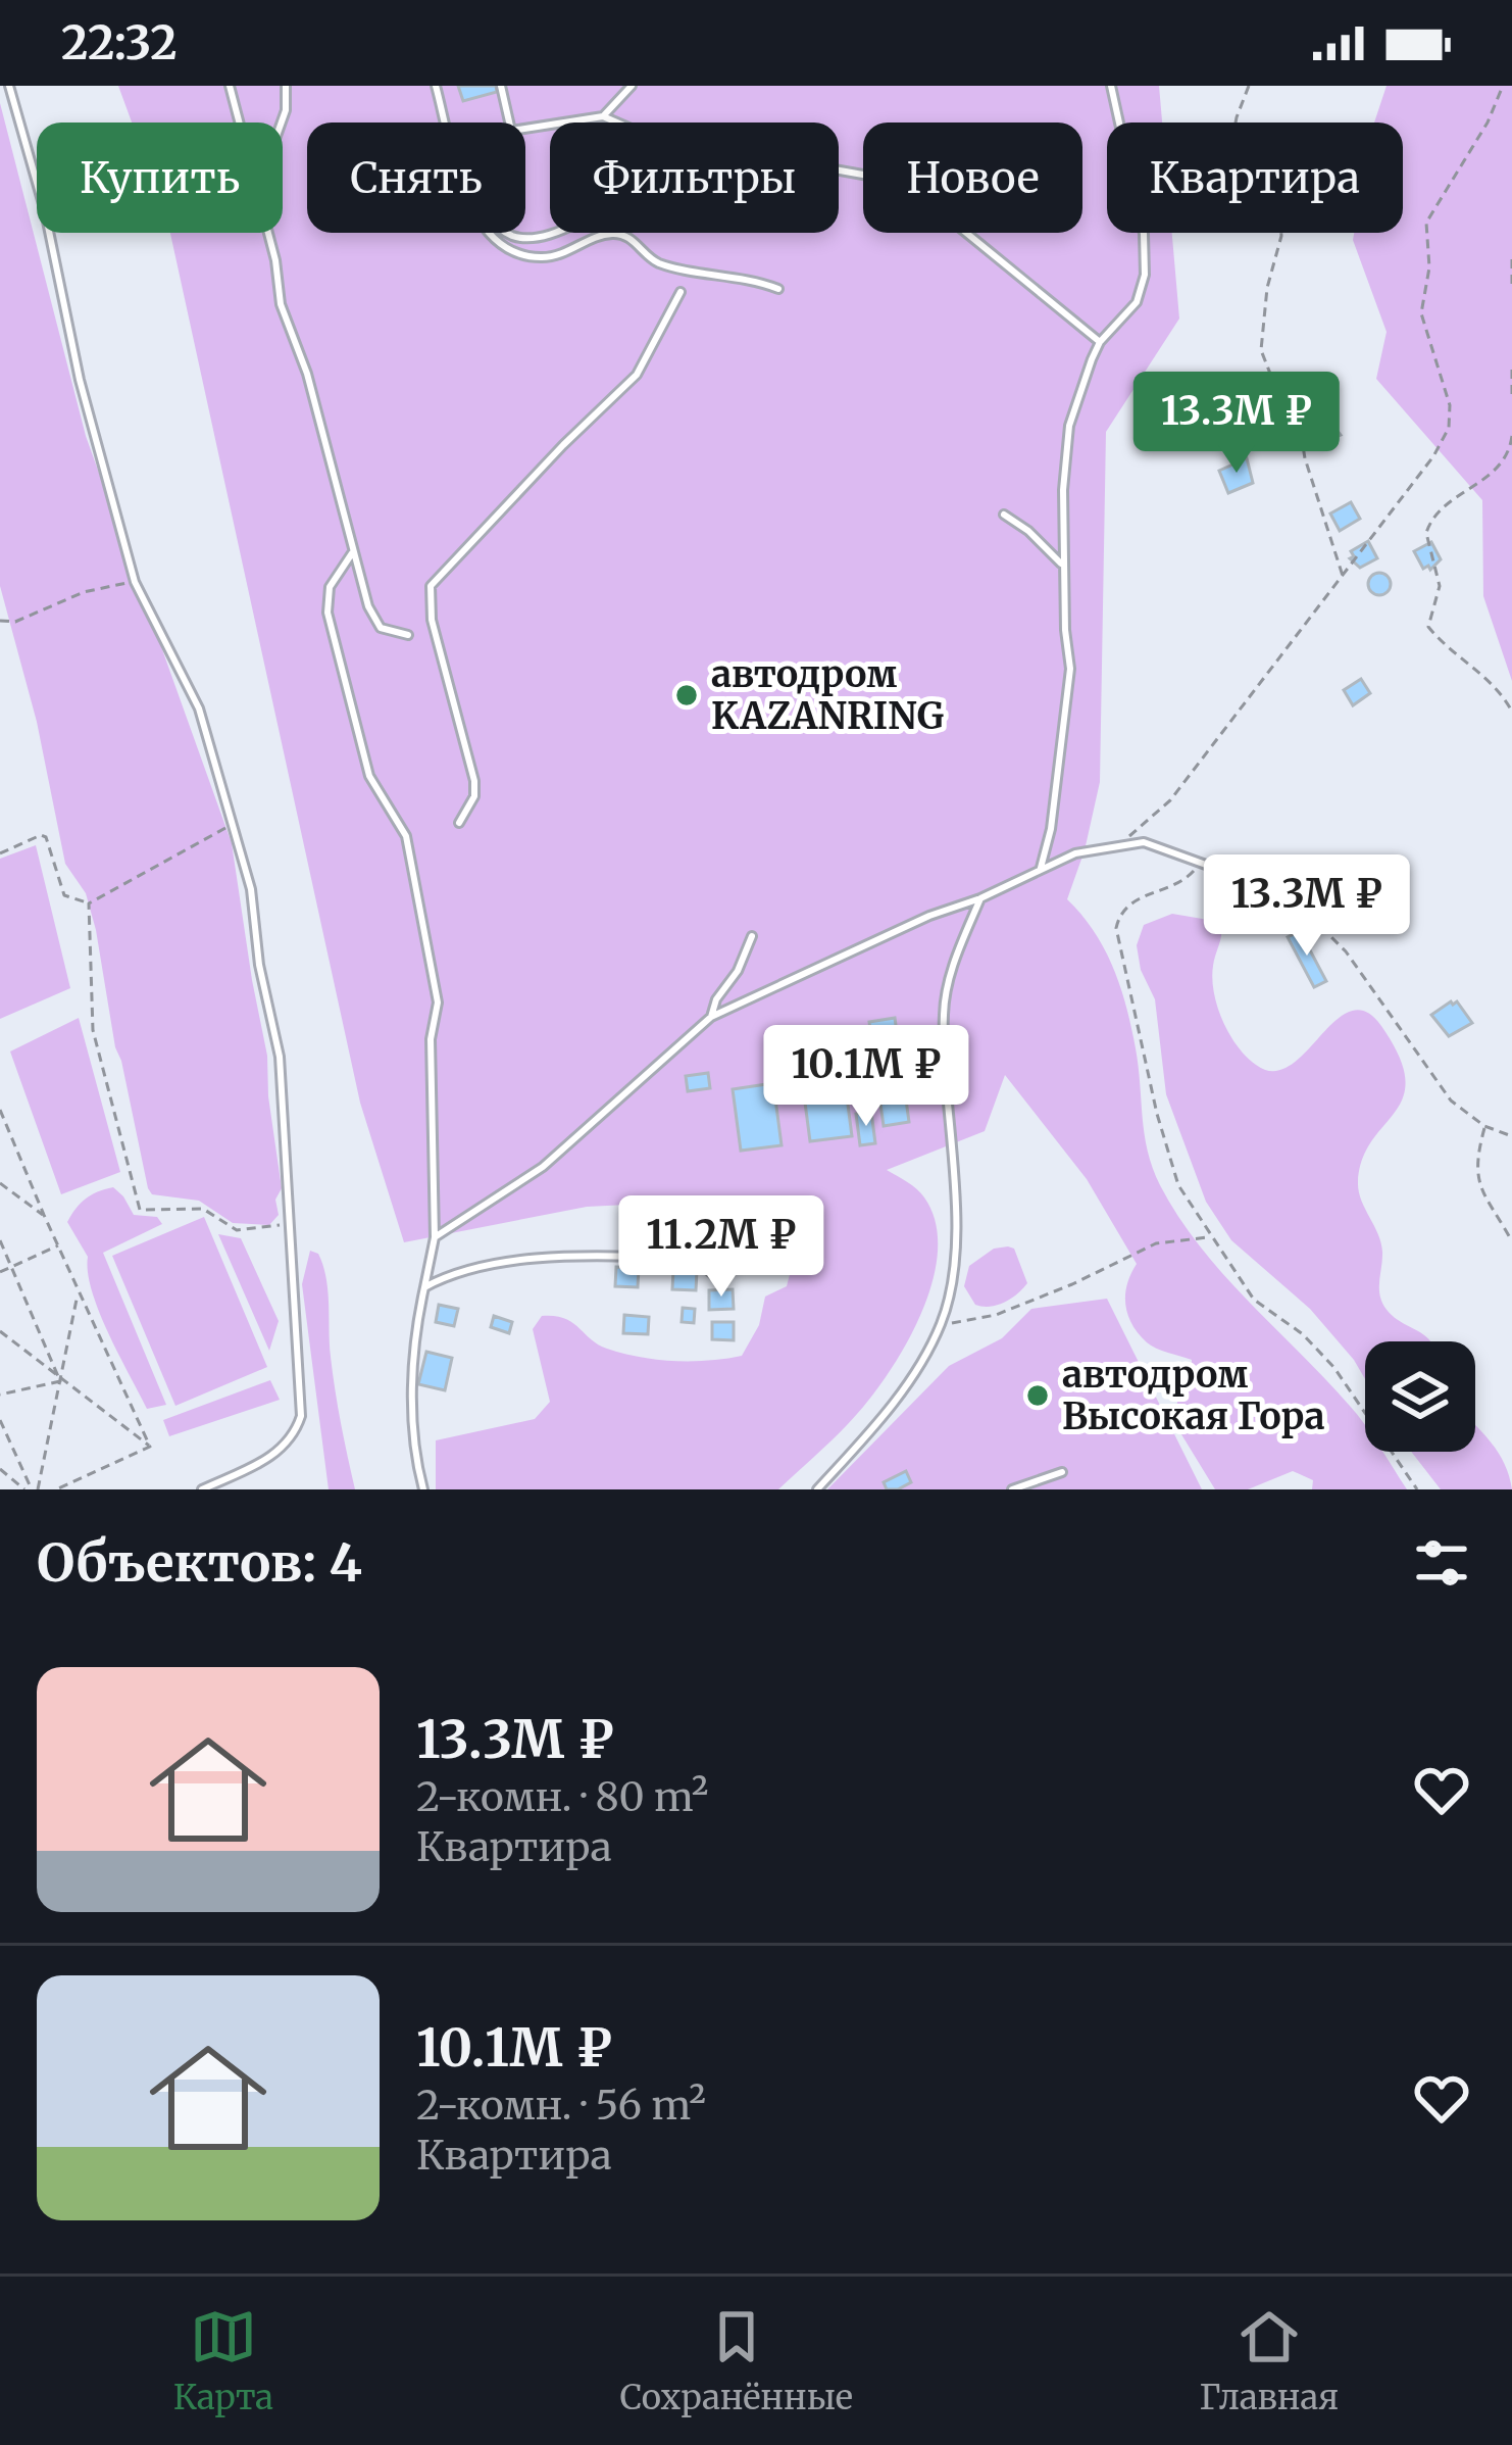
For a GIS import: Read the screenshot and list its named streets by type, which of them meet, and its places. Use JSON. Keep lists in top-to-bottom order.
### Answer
{
  "places": ["автодром KAZANRING", "автодром Высокая Гора"],
  "page": {
    "status": "22:32",
    "chip": [
      "Купить",
      "Снять",
      "Фильтры",
      "Новое",
      "Квартира"
    ],
    "price": [
      "13.3M ₽",
      "13.3M ₽",
      "10.1M ₽",
      "11.2M ₽"
    ],
    "heading": "Объектов: 4",
    "list": [
      {
        "name": "13.3M ₽",
        "note": "2-комн. · 80 m² · Квартира"
      },
      {
        "name": "10.1M ₽",
        "note": "2-комн. · 56 m² · Квартира"
      }
    ],
    "tabs": ["Карта", "Сохранённые", "Главная"]
  }
}
